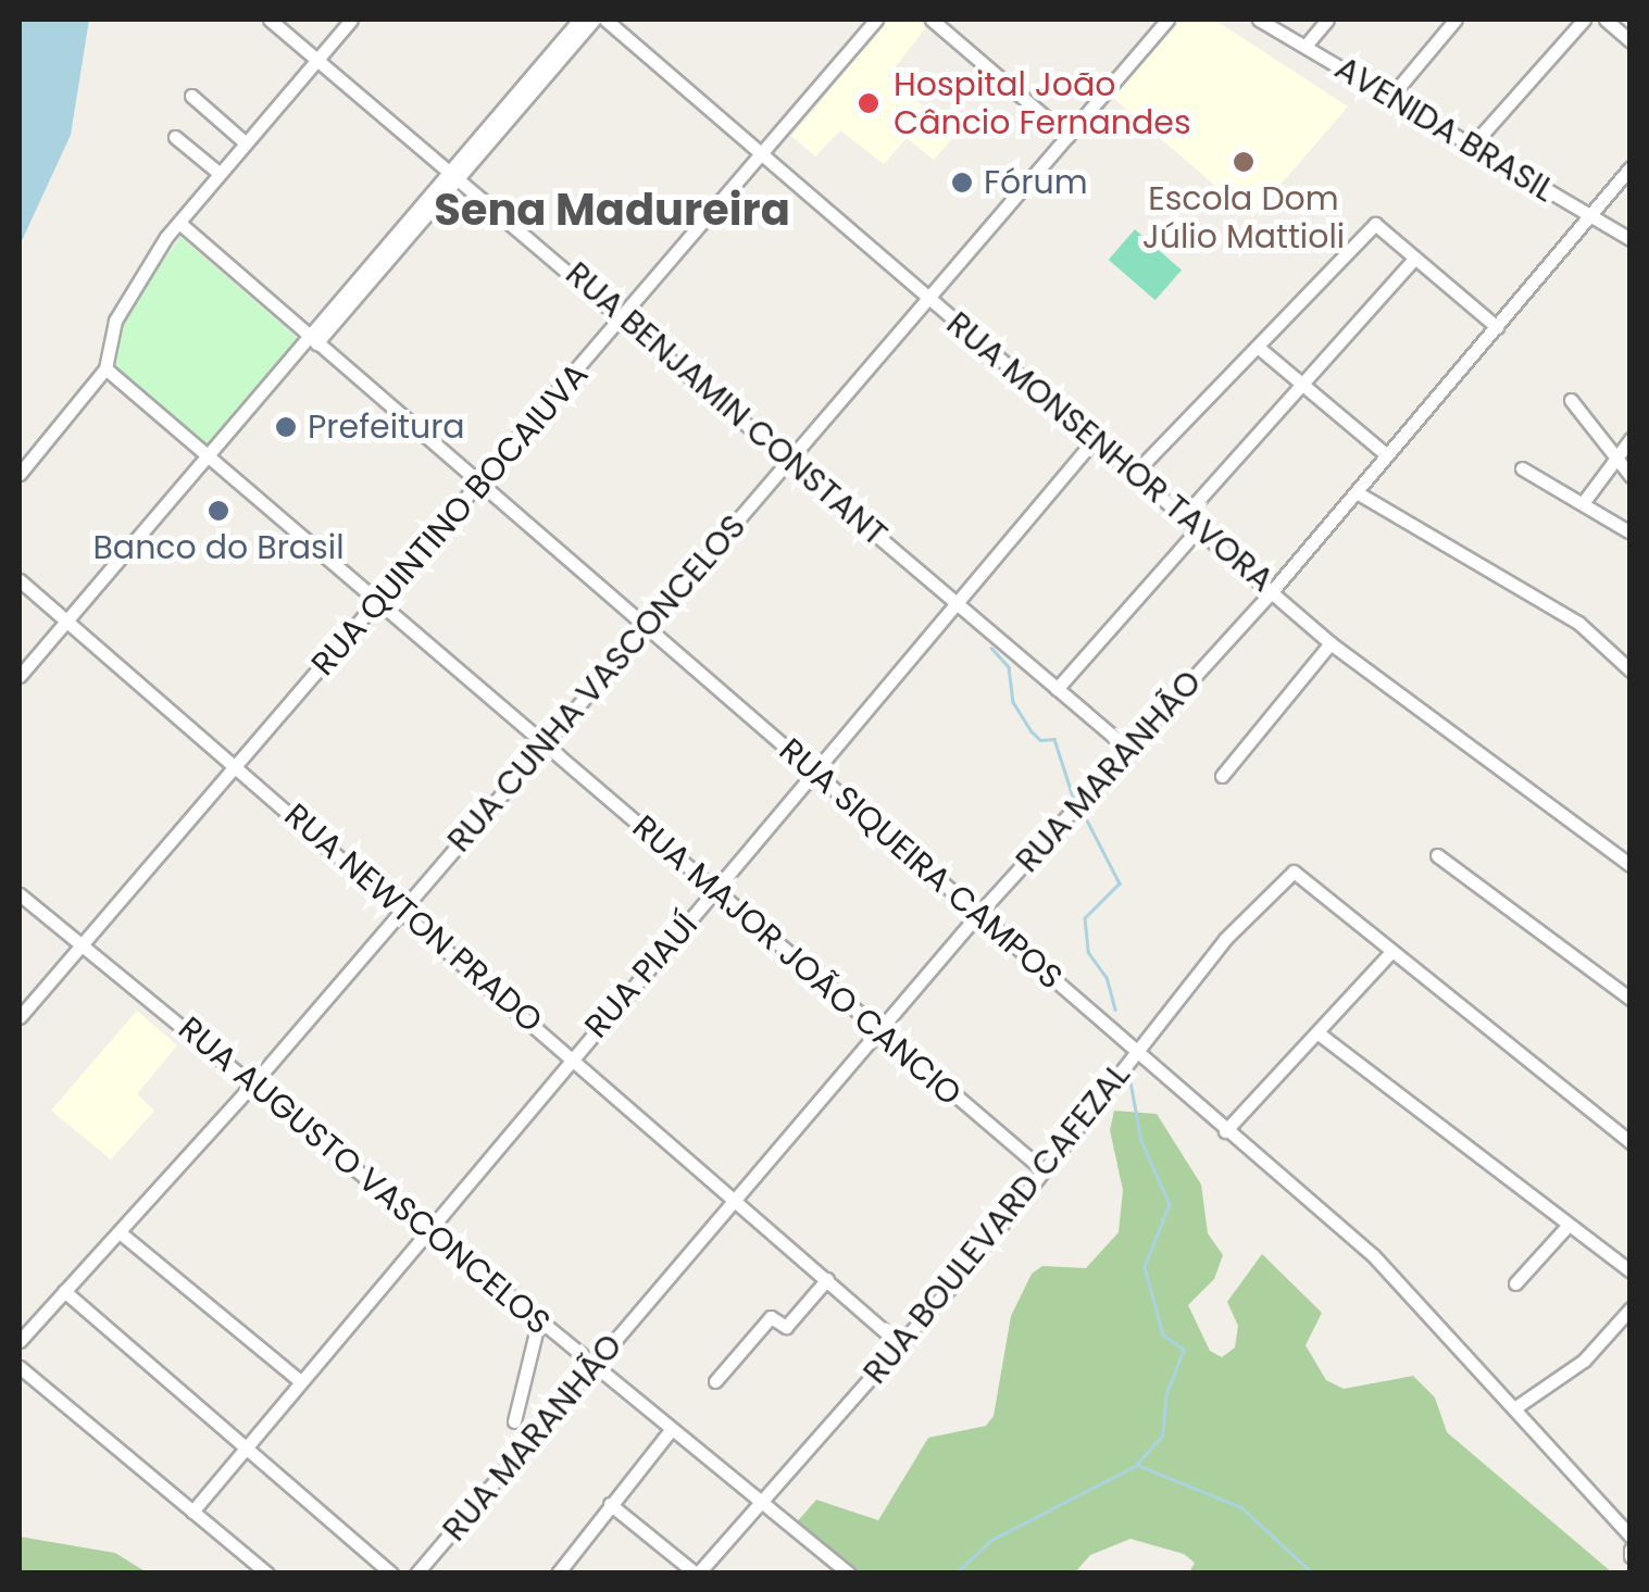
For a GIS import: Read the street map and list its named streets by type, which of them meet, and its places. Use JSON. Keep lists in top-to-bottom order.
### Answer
{
  "streets": {
    "street": [
      "AVENIDA BRASIL",
      "RUA BENJAMIN CONSTANT",
      "RUA MONSENHOR TAVORA",
      "RUA QUINTINO BOCAIUVA",
      "RUA CUNHA VASCONCELOS",
      "RUA MARANHÃO",
      "RUA SIQUEIRA CAMPOS",
      "RUA NEWTON PRADO",
      "RUA MAJOR JOÃO CANCIO",
      "RUA PIAUÍ",
      "RUA AUGUSTO VASCONCELOS",
      "RUA BOULEVARD CAFEZAL"
    ]
  },
  "crossings": [
    ["AVENIDA BRASIL", "RUA MARANHÃO"],
    ["RUA BENJAMIN CONSTANT", "RUA QUINTINO BOCAIUVA"],
    ["RUA BENJAMIN CONSTANT", "RUA CUNHA VASCONCELOS"],
    ["RUA BENJAMIN CONSTANT", "RUA MARANHÃO"],
    ["RUA BENJAMIN CONSTANT", "RUA PIAUÍ"],
    ["RUA MONSENHOR TAVORA", "RUA QUINTINO BOCAIUVA"],
    ["RUA MONSENHOR TAVORA", "RUA CUNHA VASCONCELOS"],
    ["RUA MONSENHOR TAVORA", "RUA MARANHÃO"],
    ["RUA MONSENHOR TAVORA", "RUA PIAUÍ"],
    ["RUA QUINTINO BOCAIUVA", "RUA SIQUEIRA CAMPOS"],
    ["RUA QUINTINO BOCAIUVA", "RUA NEWTON PRADO"],
    ["RUA QUINTINO BOCAIUVA", "RUA MAJOR JOÃO CANCIO"],
    ["RUA QUINTINO BOCAIUVA", "RUA AUGUSTO VASCONCELOS"],
    ["RUA CUNHA VASCONCELOS", "RUA SIQUEIRA CAMPOS"],
    ["RUA CUNHA VASCONCELOS", "RUA NEWTON PRADO"],
    ["RUA CUNHA VASCONCELOS", "RUA MAJOR JOÃO CANCIO"],
    ["RUA CUNHA VASCONCELOS", "RUA AUGUSTO VASCONCELOS"],
    ["RUA MARANHÃO", "RUA SIQUEIRA CAMPOS"],
    ["RUA MARANHÃO", "RUA NEWTON PRADO"],
    ["RUA MARANHÃO", "RUA MAJOR JOÃO CANCIO"],
    ["RUA MARANHÃO", "RUA AUGUSTO VASCONCELOS"],
    ["RUA SIQUEIRA CAMPOS", "RUA PIAUÍ"],
    ["RUA SIQUEIRA CAMPOS", "RUA BOULEVARD CAFEZAL"],
    ["RUA NEWTON PRADO", "RUA PIAUÍ"],
    ["RUA NEWTON PRADO", "RUA BOULEVARD CAFEZAL"],
    ["RUA MAJOR JOÃO CANCIO", "RUA PIAUÍ"],
    ["RUA MAJOR JOÃO CANCIO", "RUA BOULEVARD CAFEZAL"],
    ["RUA PIAUÍ", "RUA AUGUSTO VASCONCELOS"],
    ["RUA AUGUSTO VASCONCELOS", "RUA BOULEVARD CAFEZAL"]
  ],
  "districts": ["Sena Madureira"],
  "places": [
    "Hospital João Câncio Fernandes",
    "Escola Dom Júlio Mattioli",
    "Fórum",
    "Prefeitura",
    "Banco do Brasil"
  ]
}
